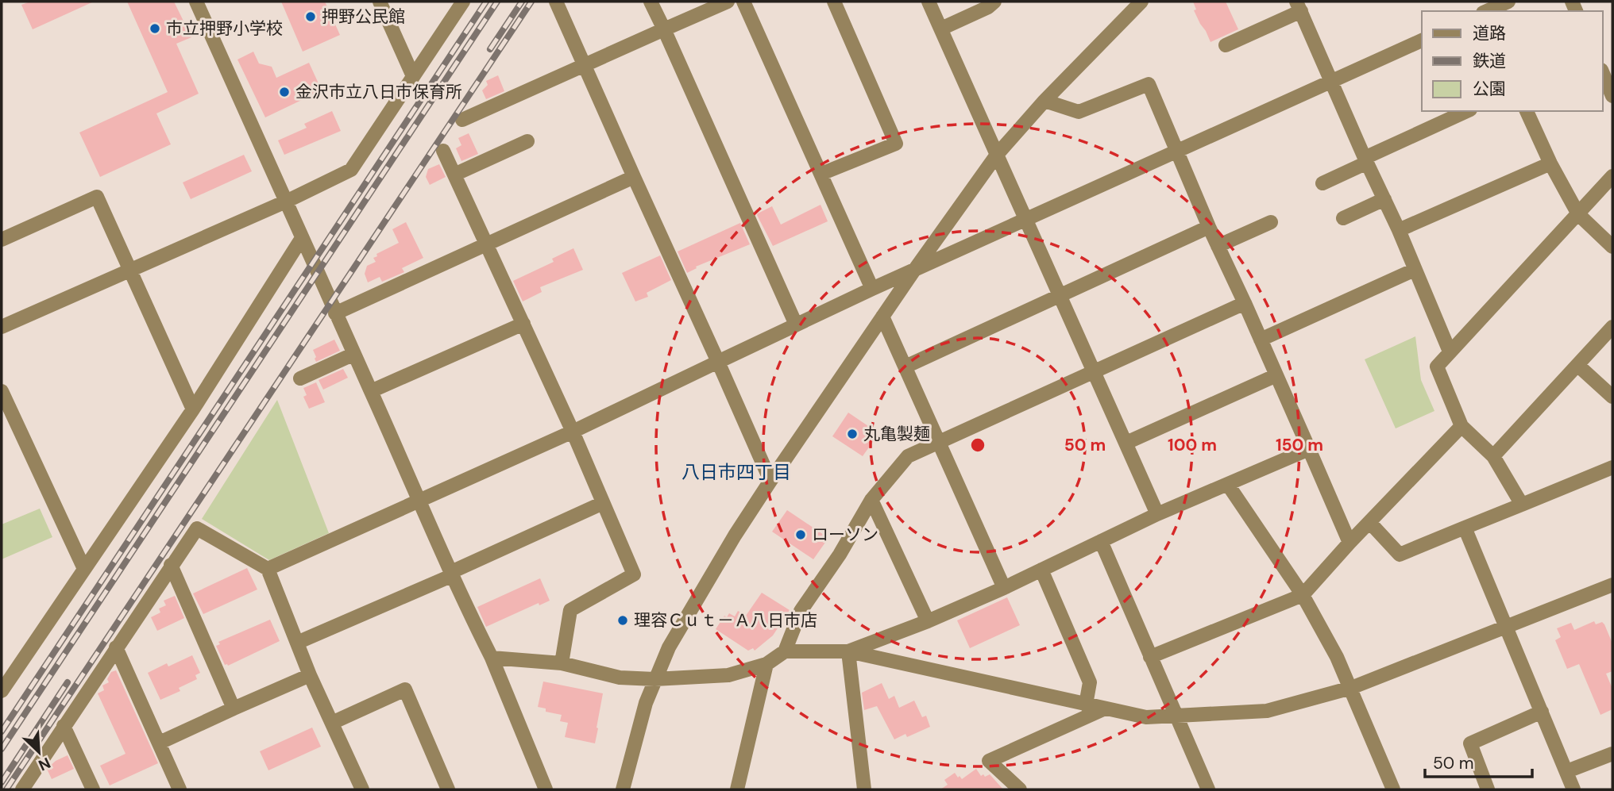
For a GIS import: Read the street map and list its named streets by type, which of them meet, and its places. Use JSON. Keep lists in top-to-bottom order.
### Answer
{
  "districts": ["八日市四丁目"],
  "places": [
    "押野公民館",
    "市立押野小学校",
    "金沢市立八日市保育所",
    "丸亀製麺",
    "ローソン",
    "理容Ｃｕｔ－Ａ八日市店"
  ],
  "legend": ["道路", "鉄道", "公園"],
  "scale_bar": "50 m",
  "north": "bottom right",
  "rings": ["50 m", "100 m", "150 m"]
}
